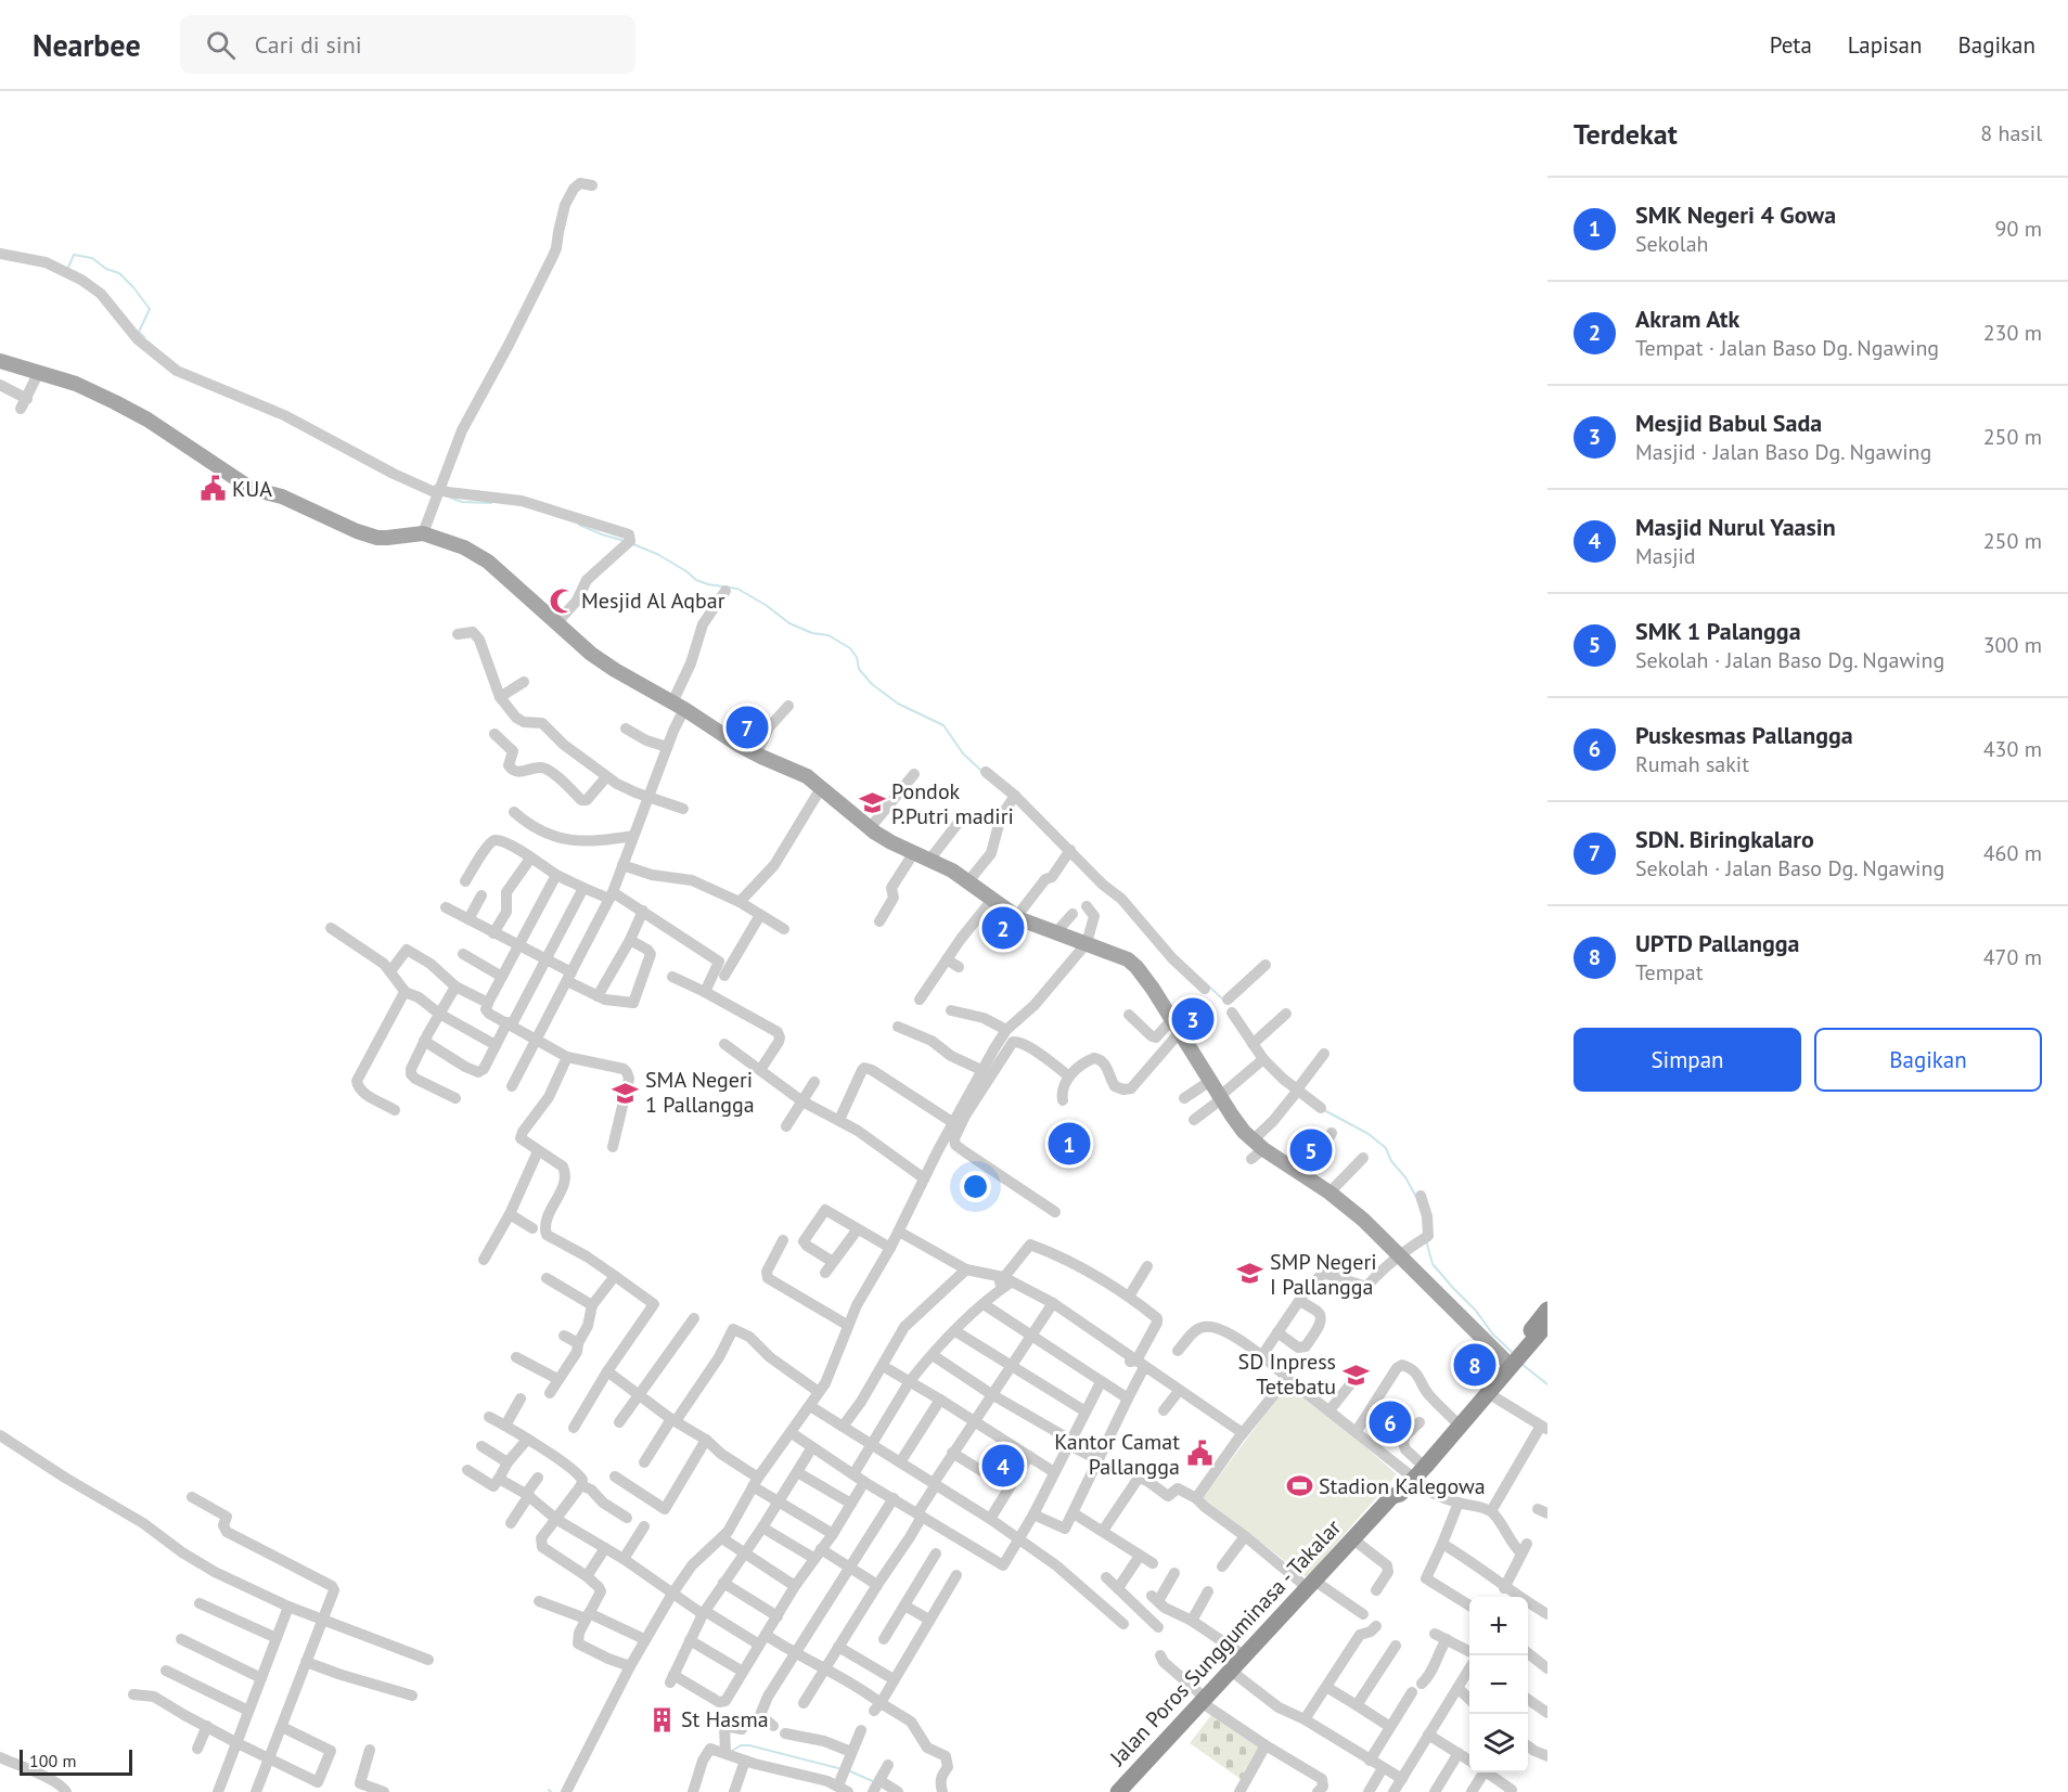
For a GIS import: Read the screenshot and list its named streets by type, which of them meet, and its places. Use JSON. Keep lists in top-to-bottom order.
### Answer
{
  "streets": {
    "highway": ["Jalan Poros Sungguminasa - Takalar"]
  },
  "places": {
    "public building": ["KUA", "Kantor Camat Pallangga"],
    "mosque": ["Mesjid Al Aqbar"],
    "school or university": [
      "Pondok P.Putri madiri",
      "SMA Negeri 1 Pallangga",
      "SMP Negeri I Pallangga",
      "SD Inpress Tetebatu"
    ],
    "sports": ["Stadion Kalegowa"],
    "building": ["St Hasma"]
  },
  "scale_bar": "100 m",
  "page": {
    "header": "Nearbee",
    "search": "Cari di sini",
    "nav": ["Peta", "Lapisan", "Bagikan"],
    "heading": ["Terdekat", "8 hasil"],
    "list": [
      {
        "mark": "1",
        "name": "SMK Negeri 4 Gowa",
        "note": "Sekolah",
        "value": "90 m"
      },
      {
        "mark": "2",
        "name": "Akram Atk",
        "note": "Tempat · Jalan Baso Dg. Ngawing",
        "value": "230 m"
      },
      {
        "mark": "3",
        "name": "Mesjid Babul Sada",
        "note": "Masjid · Jalan Baso Dg. Ngawing",
        "value": "250 m"
      },
      {
        "mark": "4",
        "name": "Masjid Nurul Yaasin",
        "note": "Masjid",
        "value": "250 m"
      },
      {
        "mark": "5",
        "name": "SMK 1 Palangga",
        "note": "Sekolah · Jalan Baso Dg. Ngawing",
        "value": "300 m"
      },
      {
        "mark": "6",
        "name": "Puskesmas Pallangga",
        "note": "Rumah sakit",
        "value": "430 m"
      },
      {
        "mark": "7",
        "name": "SDN. Biringkalaro",
        "note": "Sekolah · Jalan Baso Dg. Ngawing",
        "value": "460 m"
      },
      {
        "mark": "8",
        "name": "UPTD Pallangga",
        "note": "Tempat",
        "value": "470 m"
      }
    ],
    "pins": [
      "7",
      "2",
      "3",
      "1",
      "5",
      "8",
      "6",
      "4"
    ],
    "buttons": ["Simpan", "Bagikan"],
    "map_buttons": ["+", "−"],
    "scale": "100 m"
  }
}
